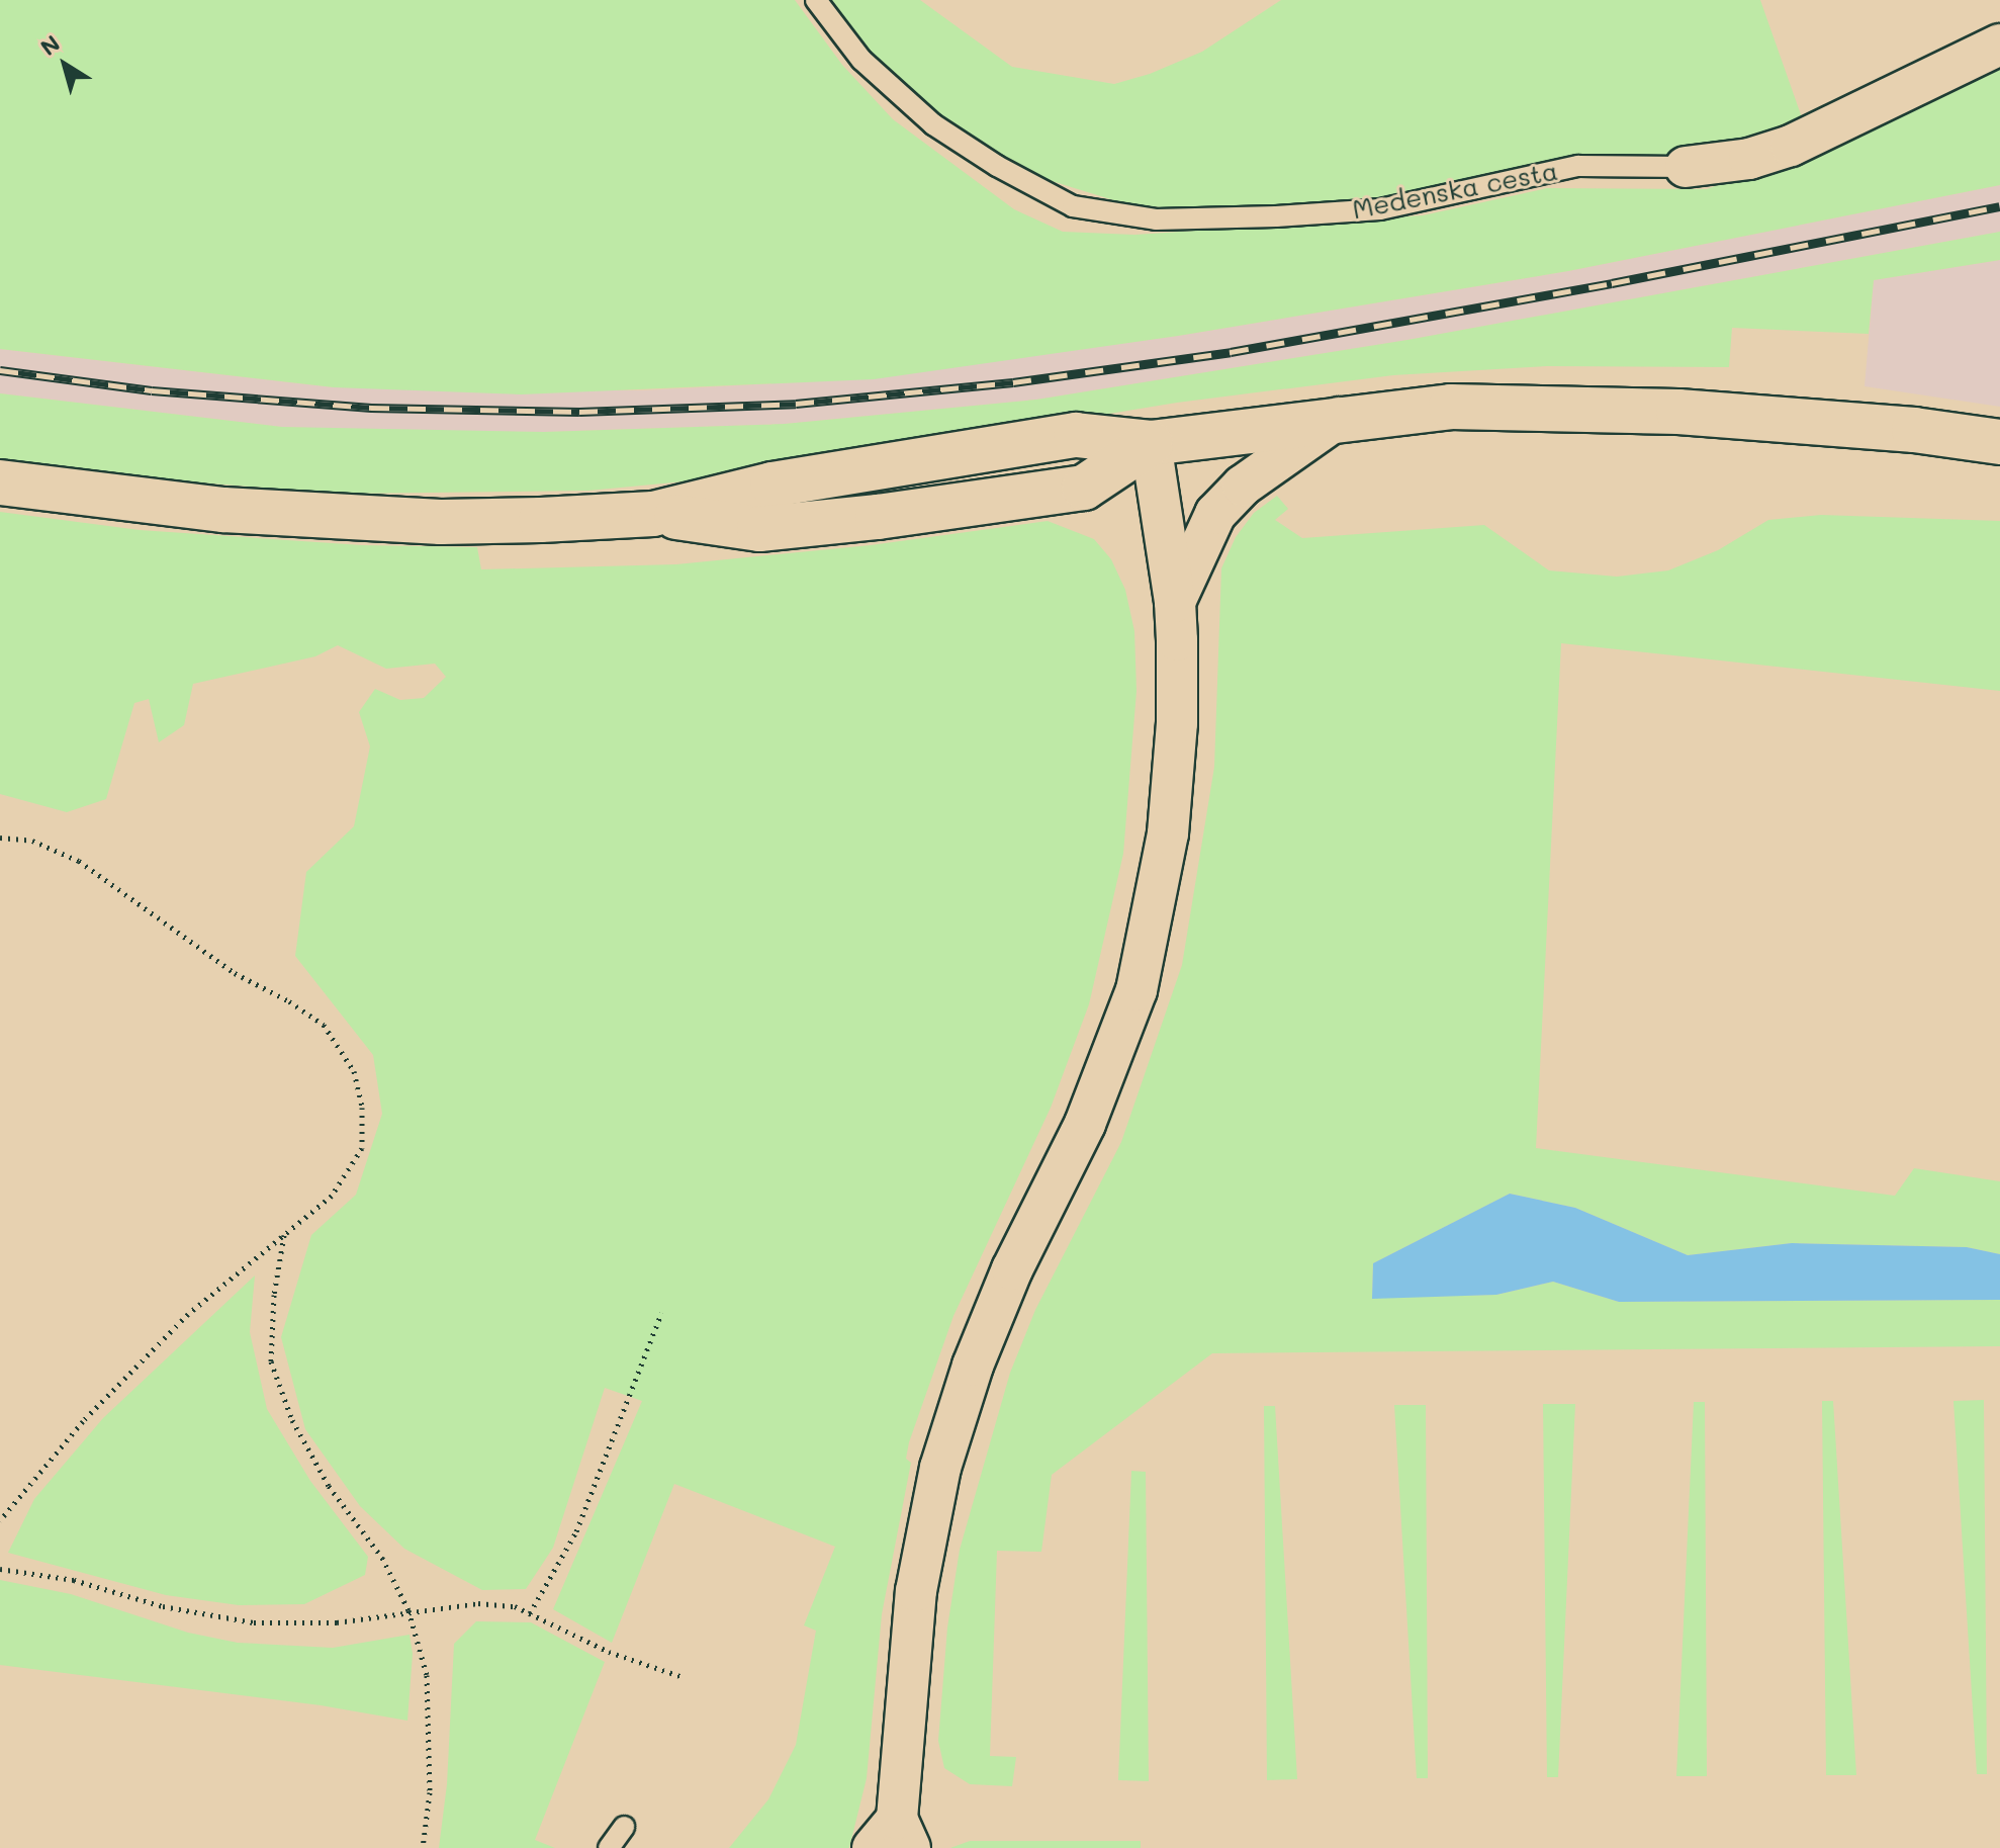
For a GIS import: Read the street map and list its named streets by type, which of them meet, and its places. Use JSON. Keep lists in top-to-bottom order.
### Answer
{
  "streets": {
    "street": ["Medenska cesta"]
  },
  "north": "top left"
}
